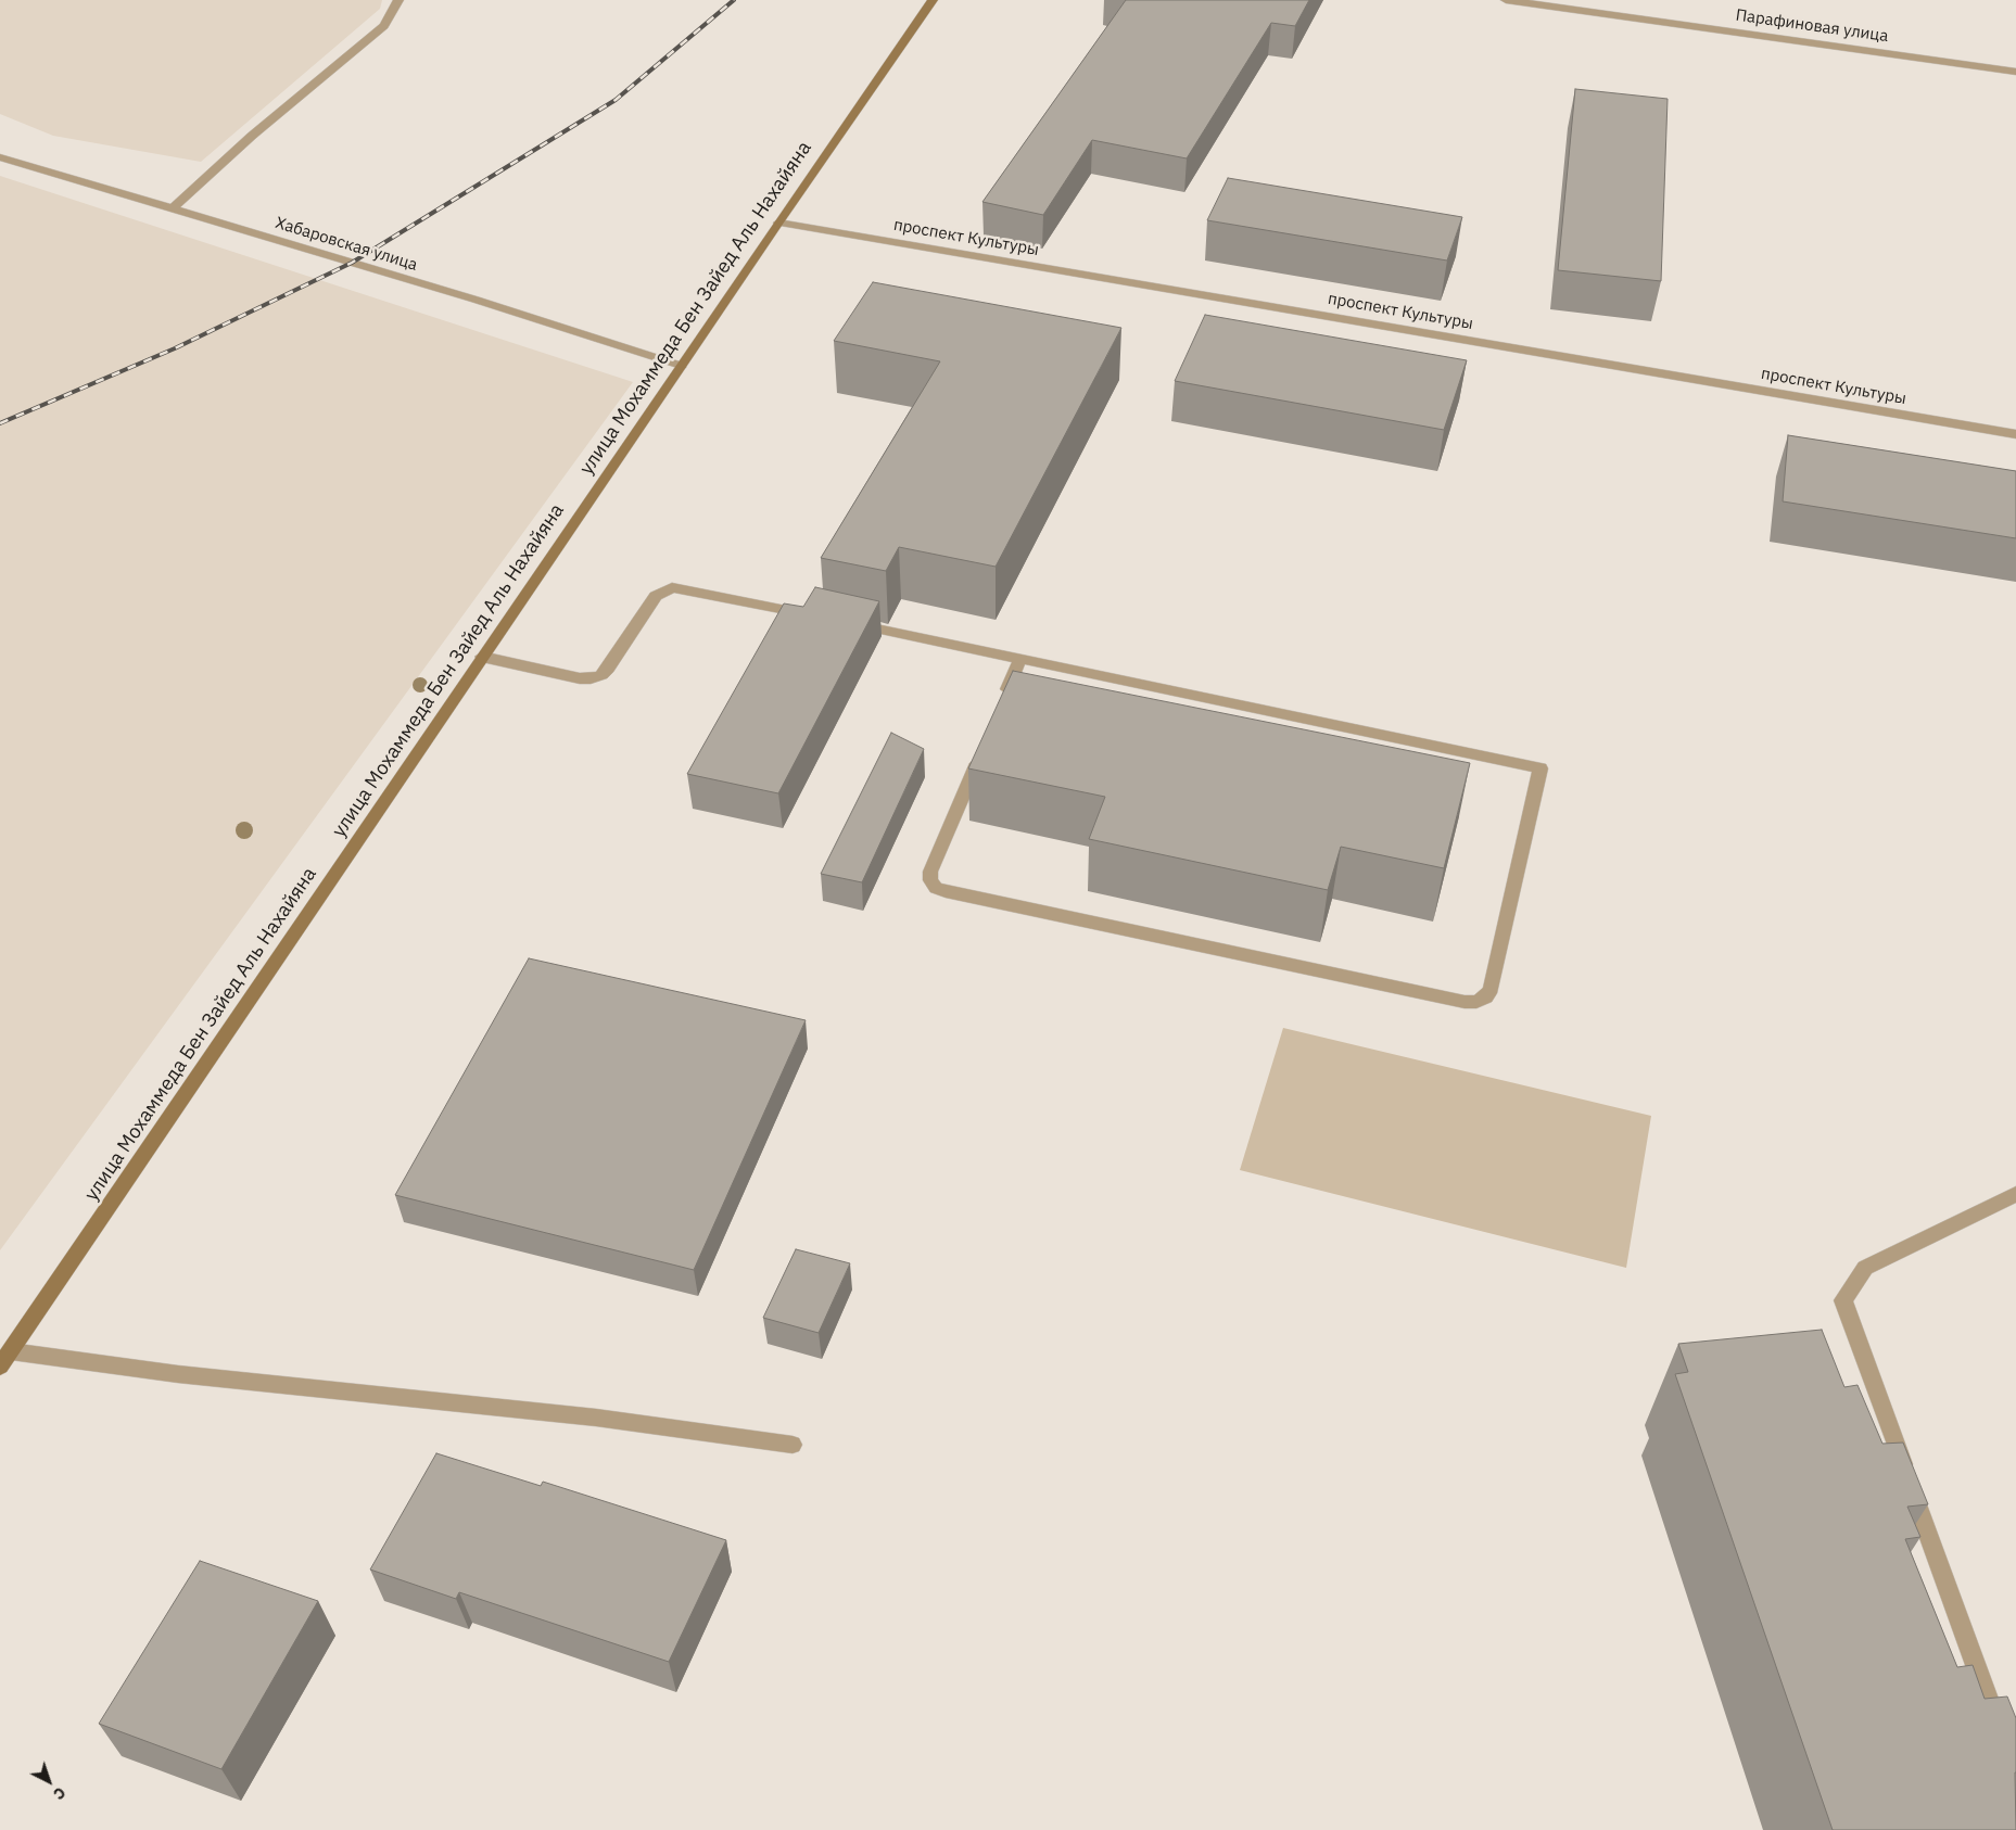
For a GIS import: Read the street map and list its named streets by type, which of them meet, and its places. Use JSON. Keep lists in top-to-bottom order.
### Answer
{
  "streets": {
    "main road": ["улица Мохаммеда Бен Зайед Аль Нахайяна"],
    "street": ["Парафиновая улица", "проспект Культуры", "Хабаровская улица"]
  },
  "crossings": [
    ["проспект Культуры", "улица Мохаммеда Бен Зайед Аль Нахайяна"],
    ["Хабаровская улица", "улица Мохаммеда Бен Зайед Аль Нахайяна"]
  ],
  "north": "bottom right"
}
